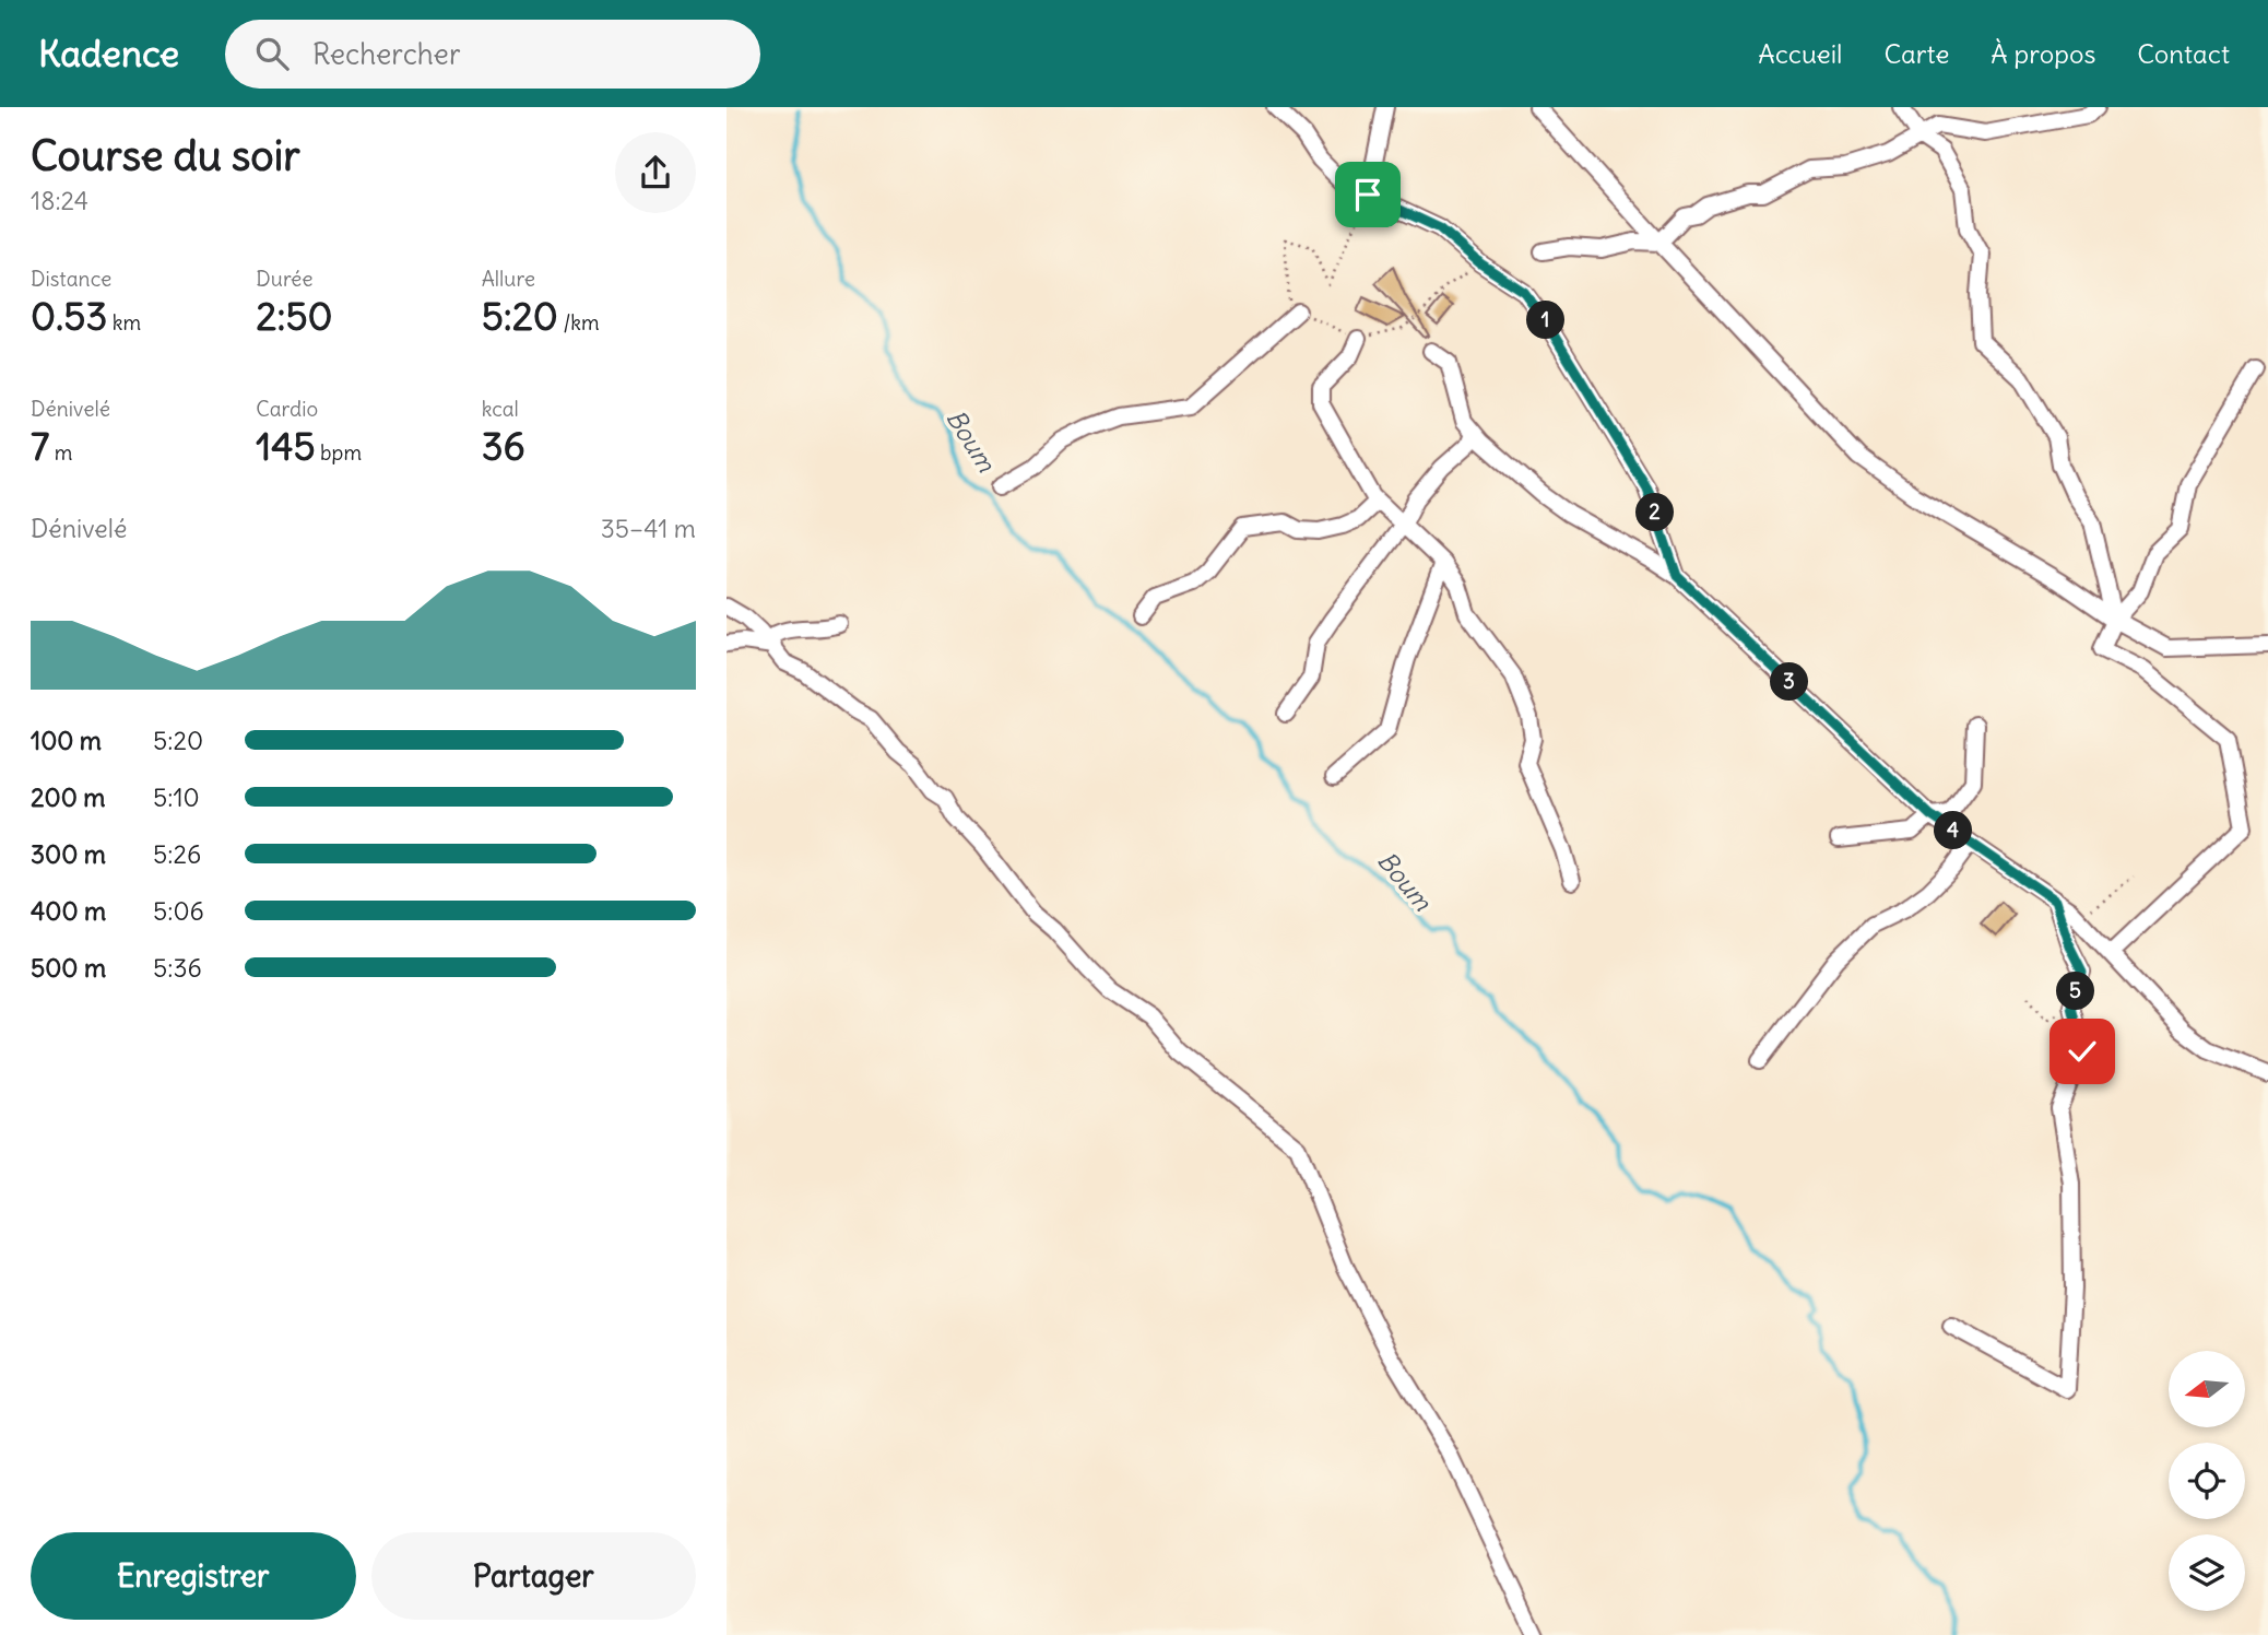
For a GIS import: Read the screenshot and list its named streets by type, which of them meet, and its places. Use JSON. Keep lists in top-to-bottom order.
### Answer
{
  "water": ["Boum"],
  "north": "left",
  "page": {
    "header": "Kadence",
    "search": "Rechercher",
    "nav": [
      "Accueil",
      "Carte",
      "À propos",
      "Contact"
    ],
    "heading": ["Course du soir", "18:24"],
    "stats": [
      ["Distance", "0.53 km"],
      ["Durée", "2:50"],
      ["Allure", "5:20 /km"],
      ["Dénivelé", "7 m"],
      ["Cardio", "145 bpm"],
      ["kcal", "36"]
    ],
    "pins": [
      "1",
      "2",
      "3",
      "4",
      "5"
    ],
    "chart": ["Dénivelé", "35–41 m"],
    "list": [
      {
        "name": "100 m",
        "note": "5:20"
      },
      {
        "name": "200 m",
        "note": "5:10"
      },
      {
        "name": "300 m",
        "note": "5:26"
      },
      {
        "name": "400 m",
        "note": "5:06"
      },
      {
        "name": "500 m",
        "note": "5:36"
      }
    ],
    "buttons": ["Enregistrer", "Partager"]
  }
}
